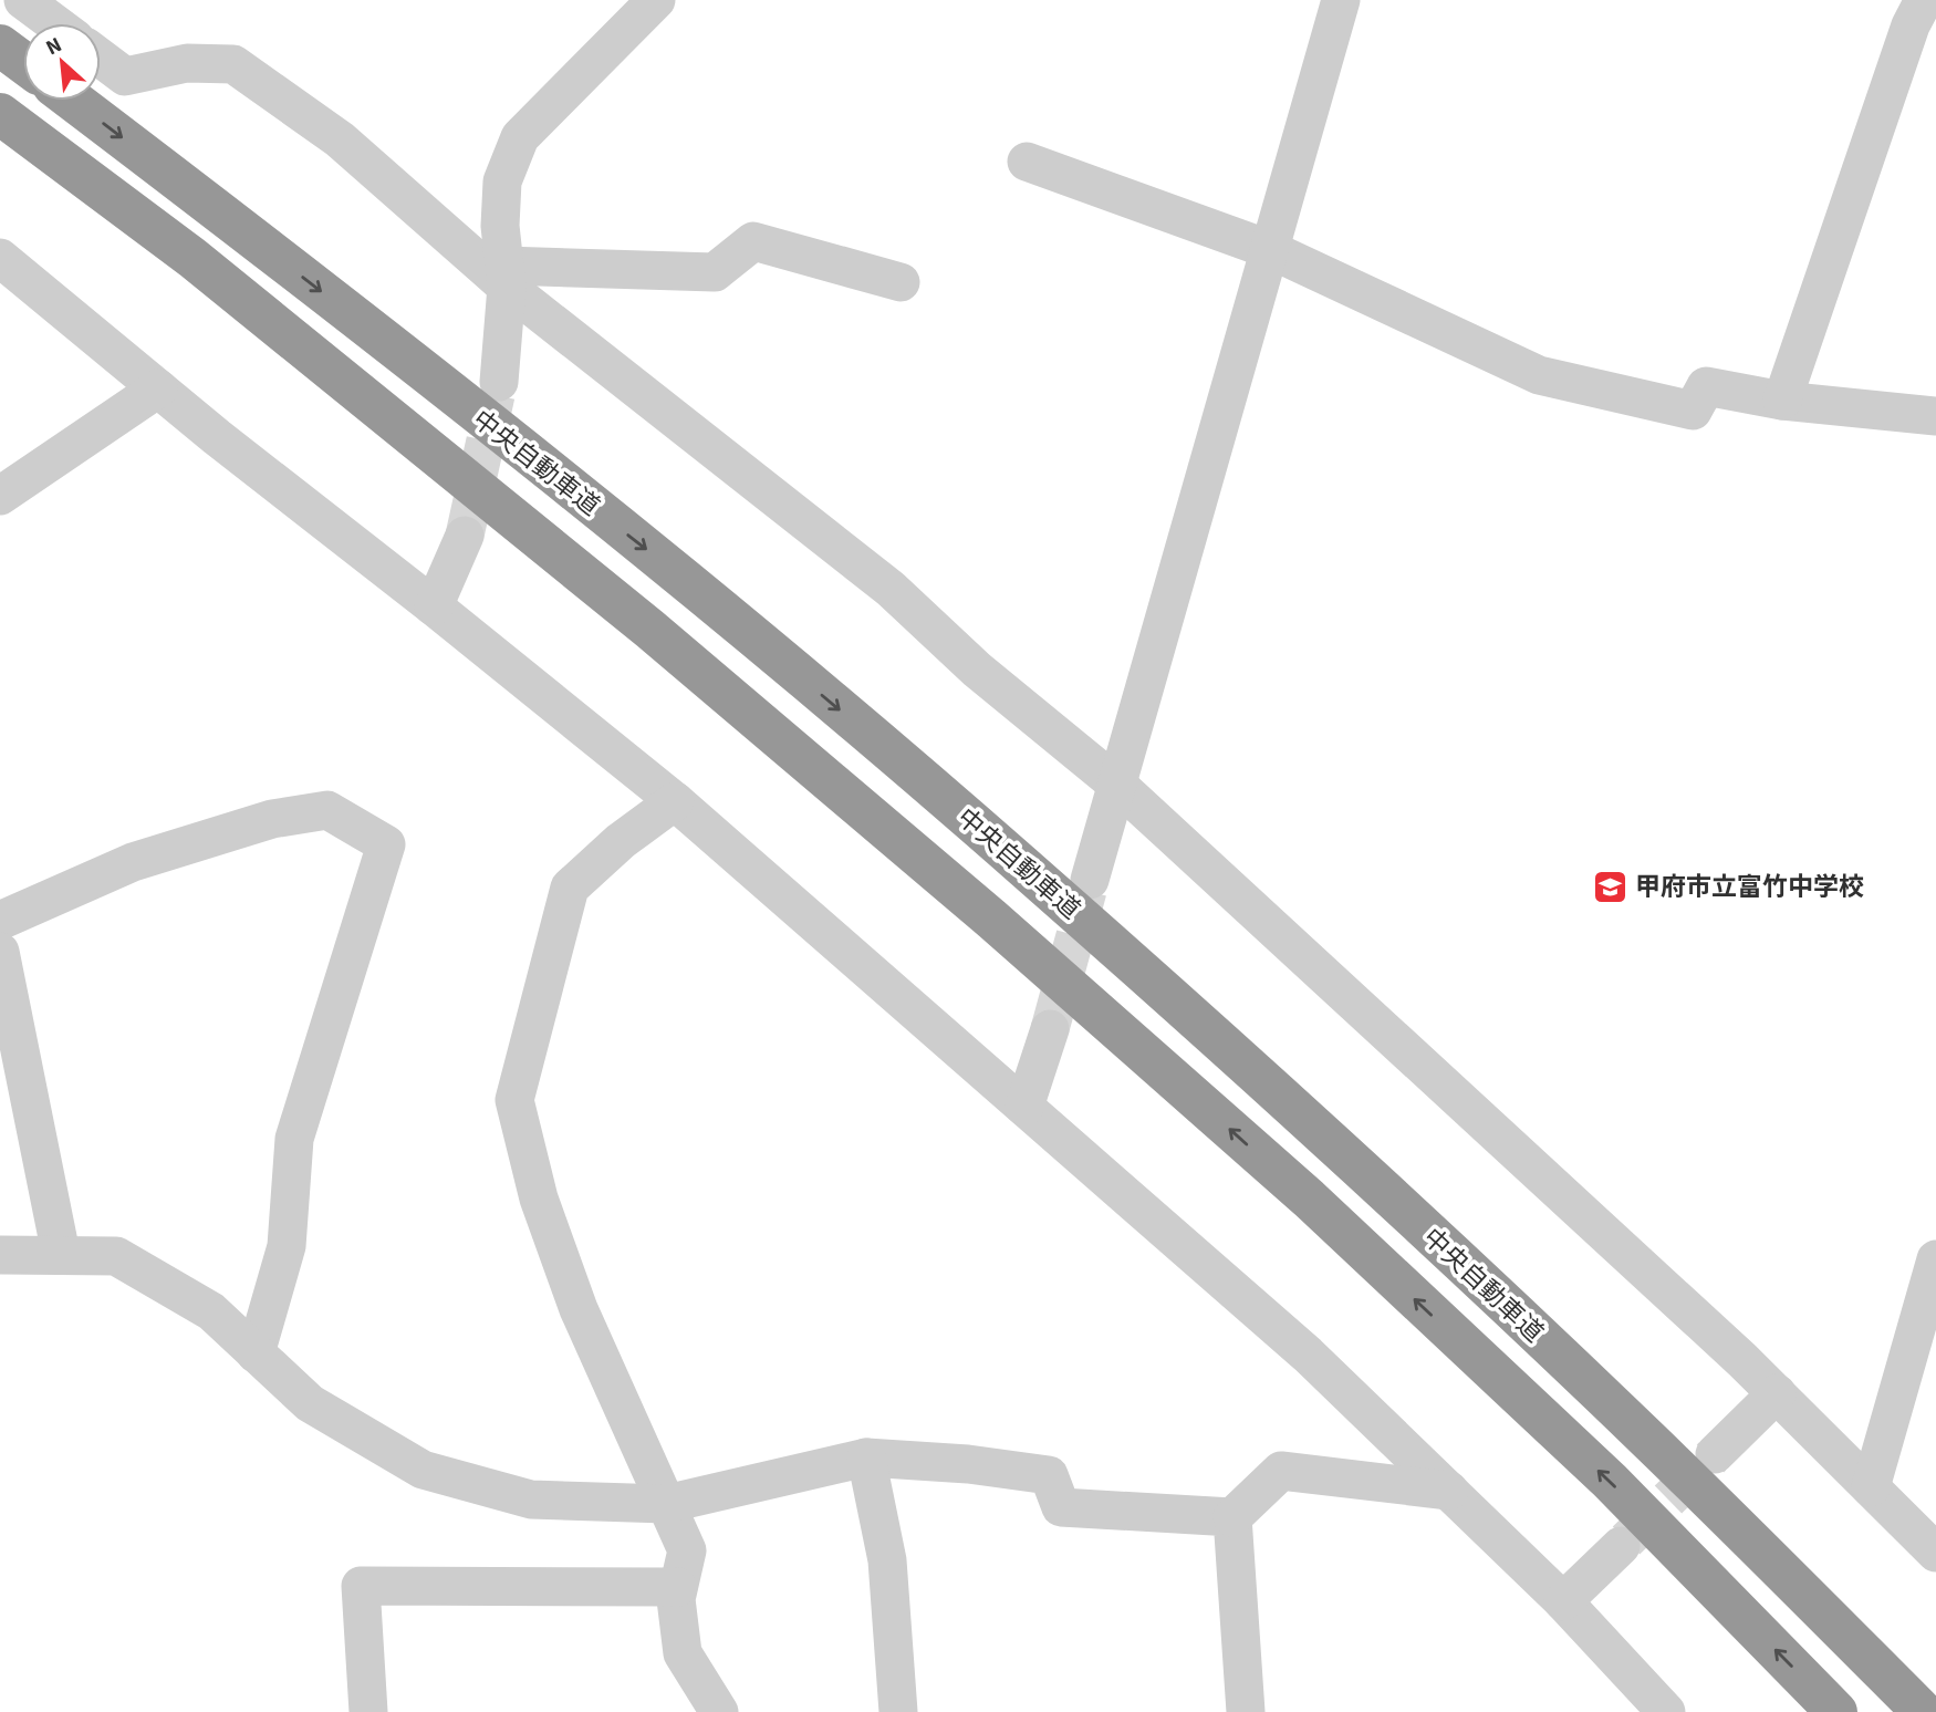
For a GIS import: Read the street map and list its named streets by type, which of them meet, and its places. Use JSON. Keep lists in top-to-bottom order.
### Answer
{
  "streets": {
    "highway": ["中央自動車道"]
  },
  "places": {
    "school or university": ["甲府市立富竹中学校"]
  },
  "north": "top left"
}
